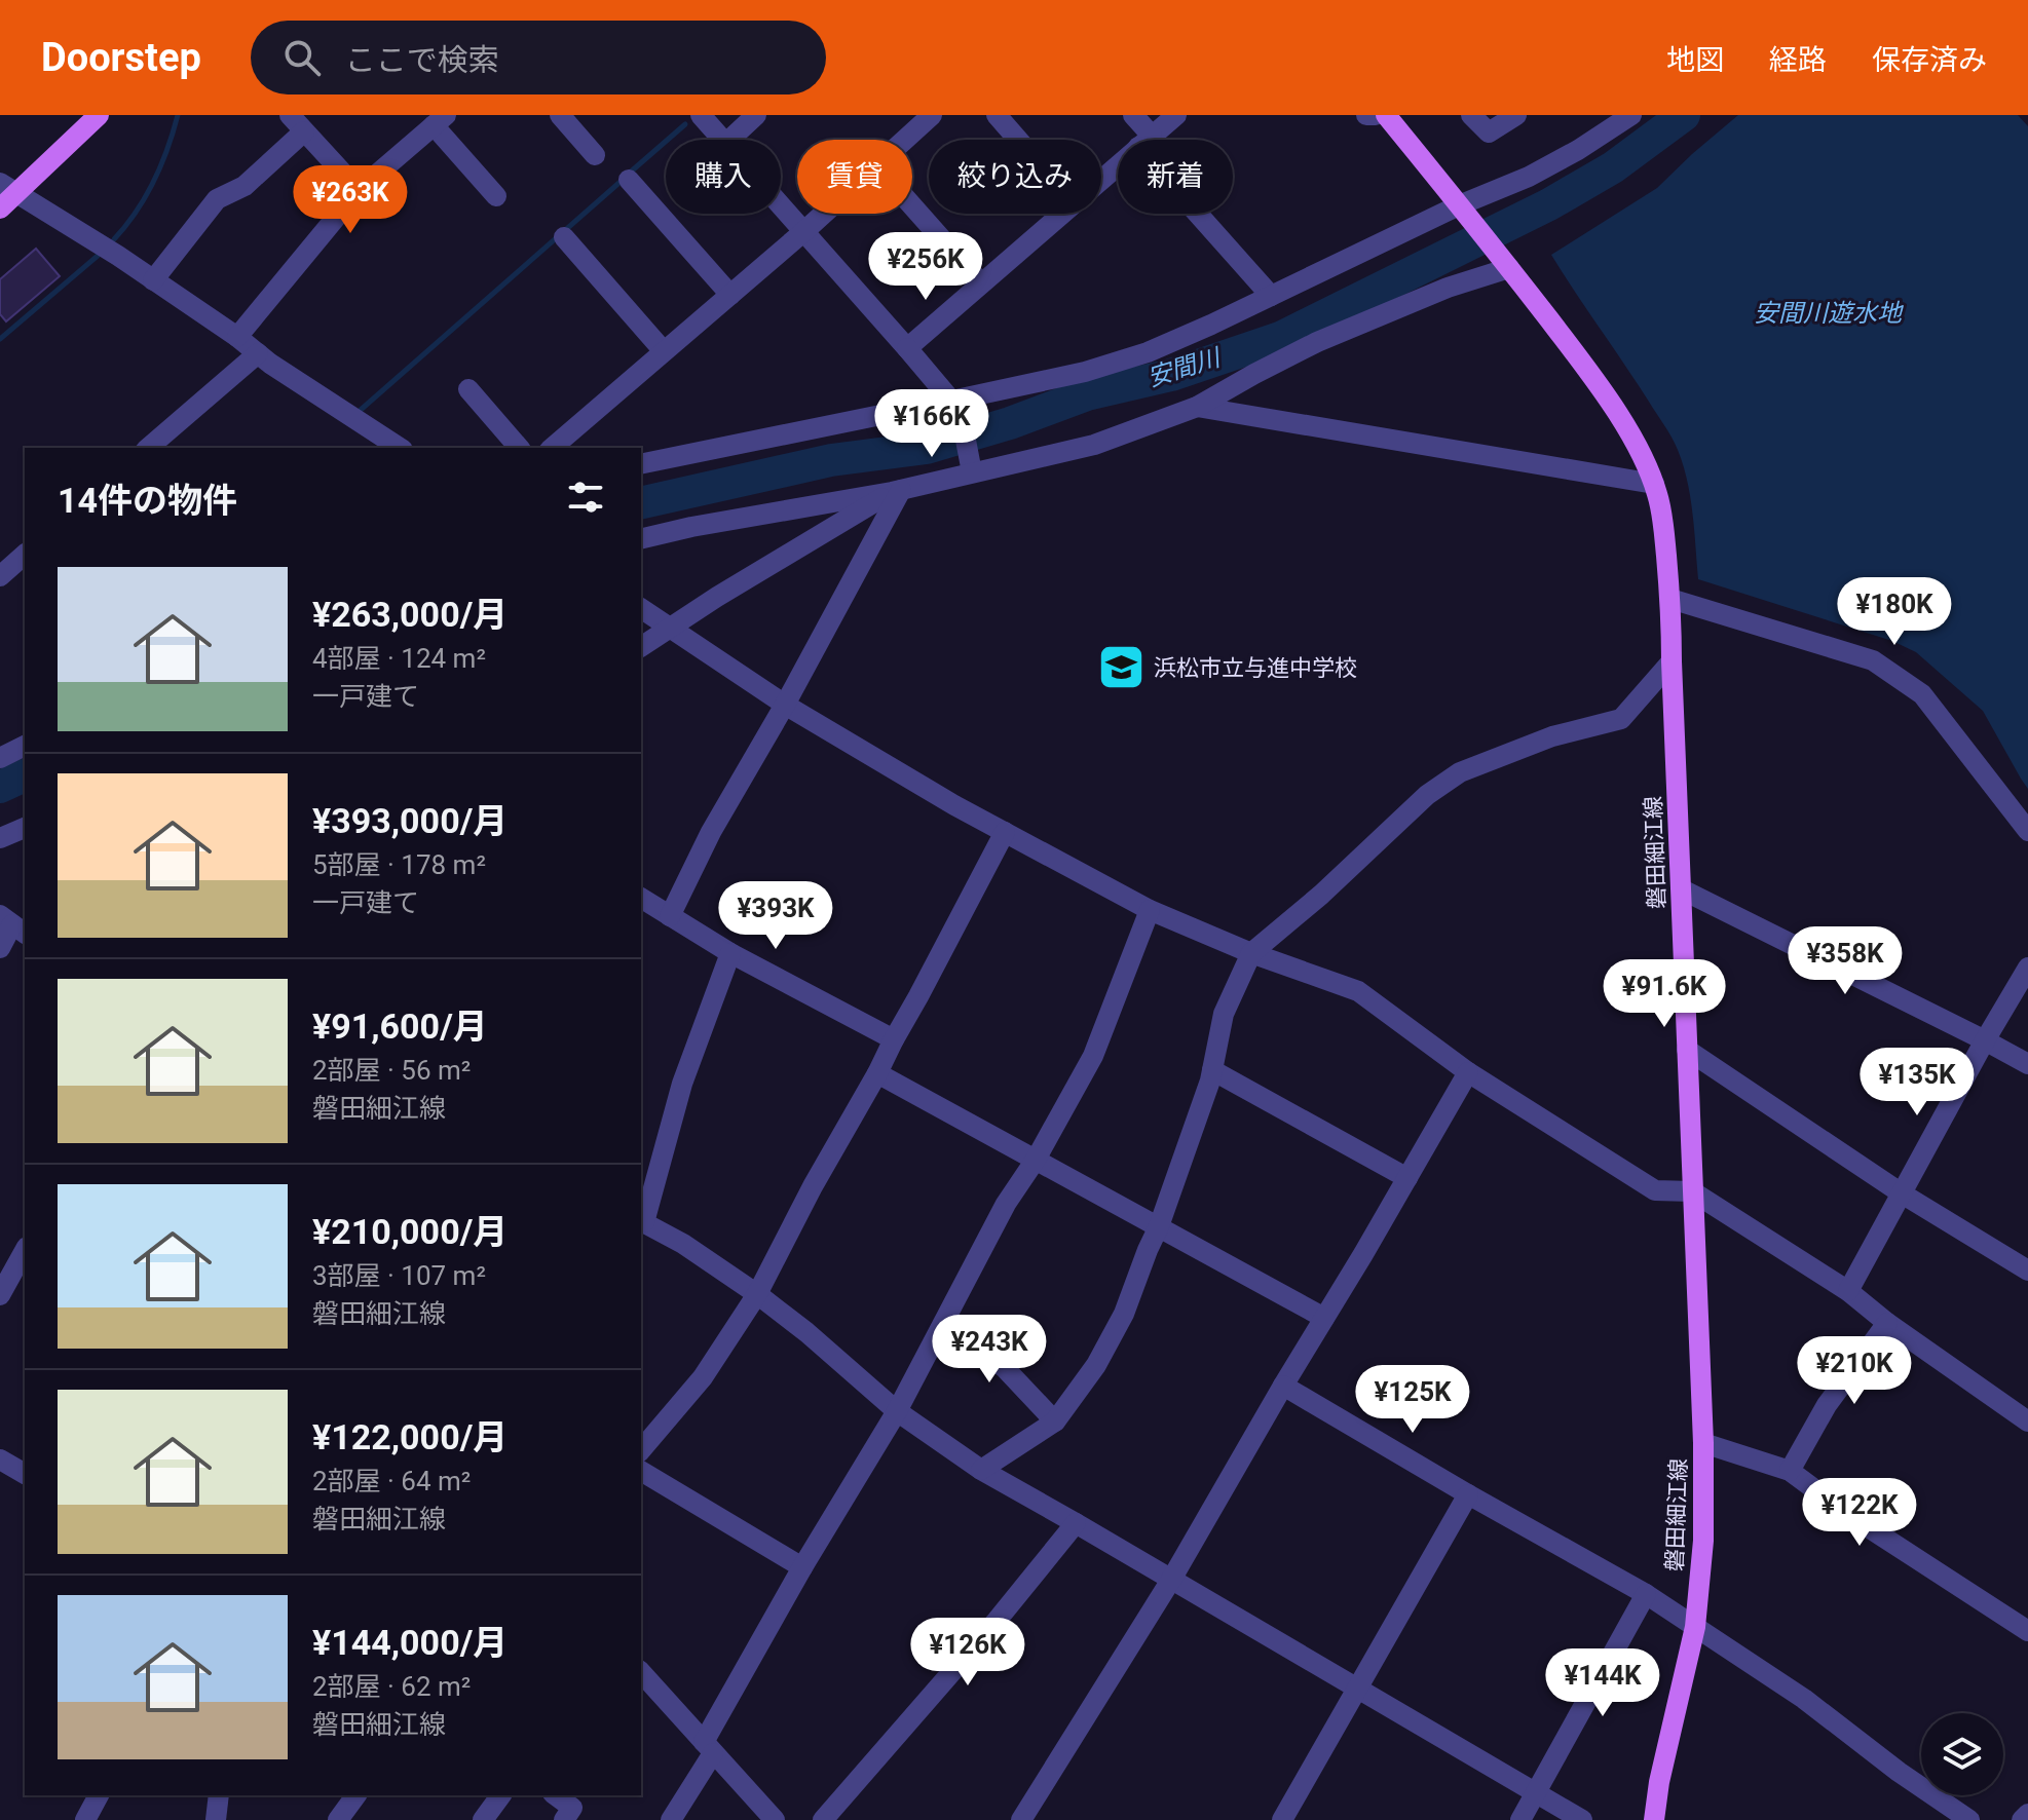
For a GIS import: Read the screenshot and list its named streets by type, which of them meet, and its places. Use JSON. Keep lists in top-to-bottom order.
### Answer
{
  "streets": {
    "main road": ["磐田細江線"]
  },
  "water": ["安間川遊水地", "安間川"],
  "places": {
    "school or university": ["浜松市立与進中学校"]
  },
  "page": {
    "header": "Doorstep",
    "search": "ここで検索",
    "nav": ["地図", "経路", "保存済み"],
    "chip": [
      "購入",
      "賃貸",
      "絞り込み",
      "新着"
    ],
    "price": [
      "¥263K",
      "¥256K",
      "¥166K",
      "¥180K",
      "¥393K",
      "¥358K",
      "¥91.6K",
      "¥135K",
      "¥243K",
      "¥210K",
      "¥125K",
      "¥122K",
      "¥126K",
      "¥144K"
    ],
    "heading": "14件の物件",
    "list": [
      {
        "name": "¥263,000/月",
        "note": "4部屋 · 124 m² · 一戸建て"
      },
      {
        "name": "¥393,000/月",
        "note": "5部屋 · 178 m² · 一戸建て"
      },
      {
        "name": "¥91,600/月",
        "note": "2部屋 · 56 m² · 磐田細江線"
      },
      {
        "name": "¥210,000/月",
        "note": "3部屋 · 107 m² · 磐田細江線"
      },
      {
        "name": "¥122,000/月",
        "note": "2部屋 · 64 m² · 磐田細江線"
      },
      {
        "name": "¥144,000/月",
        "note": "2部屋 · 62 m² · 磐田細江線"
      }
    ]
  }
}
